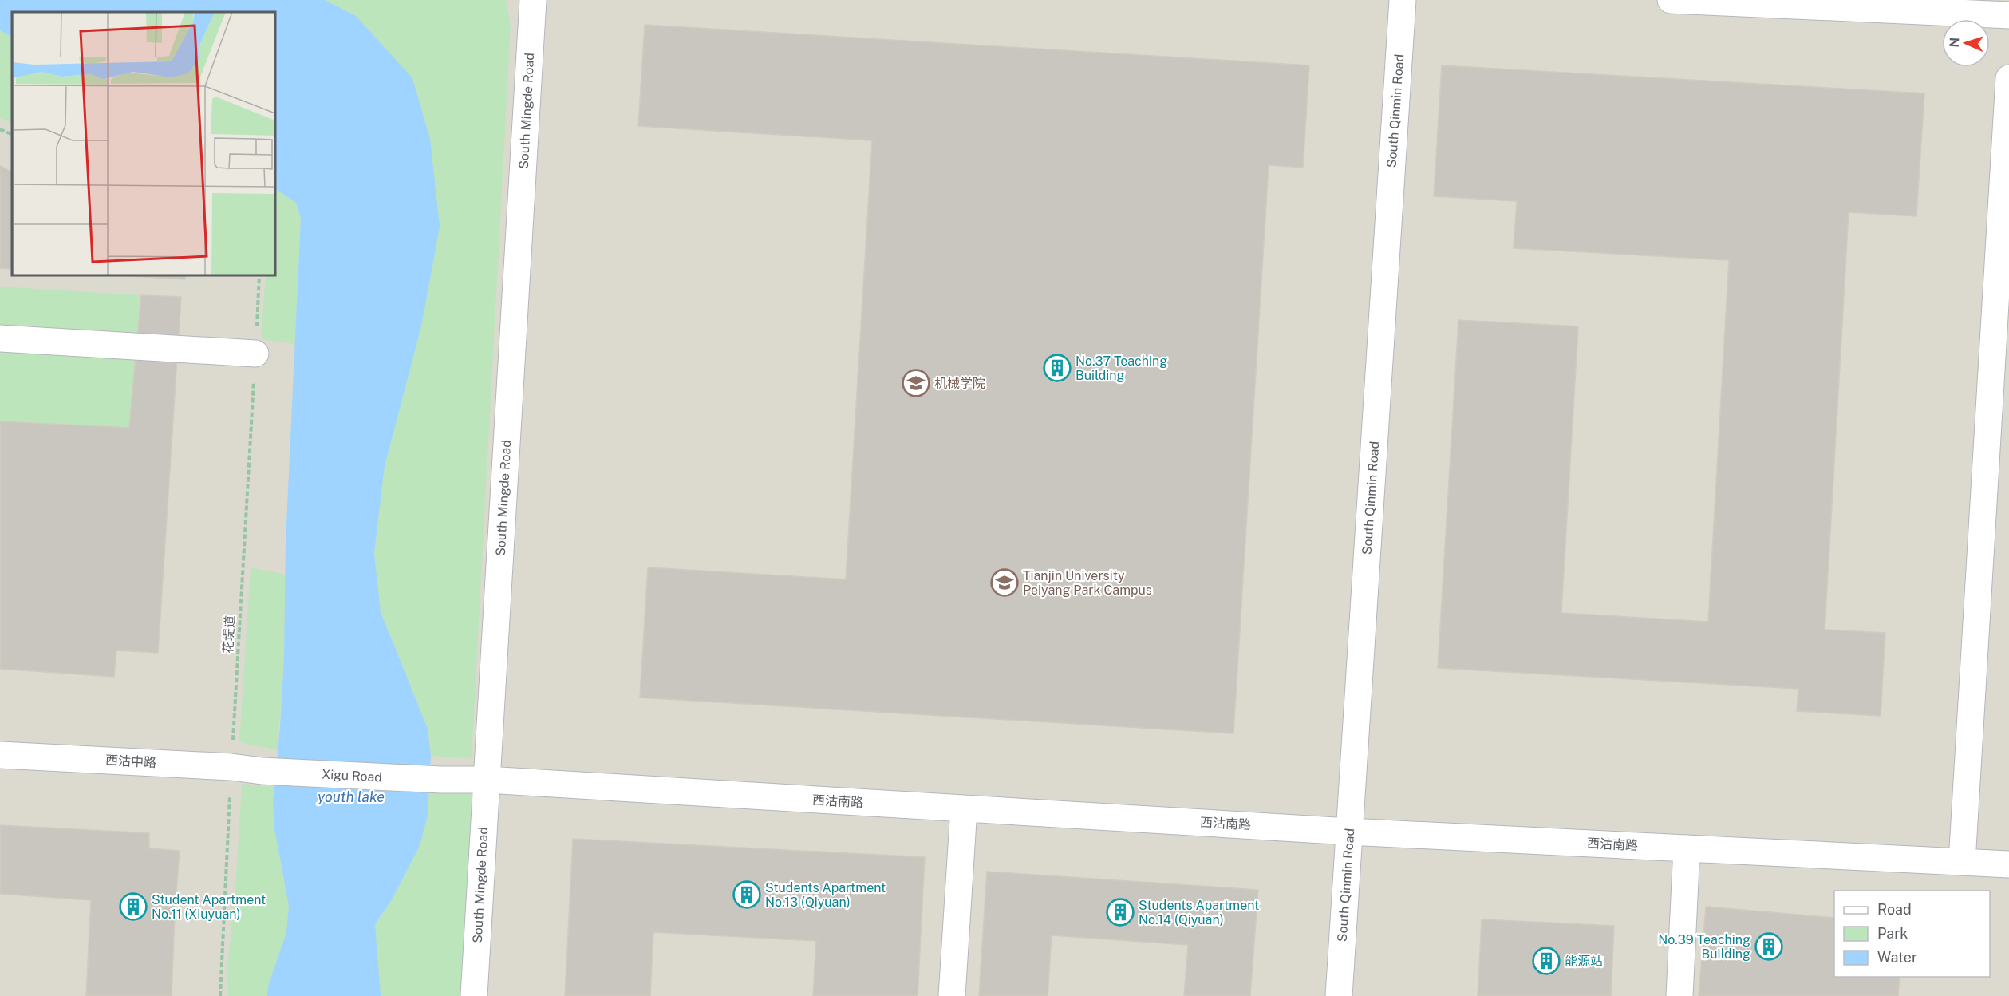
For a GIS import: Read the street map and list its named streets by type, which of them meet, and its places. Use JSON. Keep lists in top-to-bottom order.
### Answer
{
  "streets": {
    "street": [
      "South Mingde Road",
      "South Qinmin Road",
      "西沽中路",
      "Xigu Road",
      "西沽南路"
    ],
    "path": ["花堤道"]
  },
  "crossings": [
    ["South Mingde Road", "西沽南路"],
    ["South Qinmin Road", "西沽南路"],
    ["花堤道", "西沽中路"],
    ["西沽中路", "Xigu Road"],
    ["Xigu Road", "西沽南路"]
  ],
  "water": ["youth lake"],
  "places": {
    "building": [
      "No.37 Teaching Building",
      "Students Apartment No.13 (Qiyuan)",
      "Student Apartment No.11 (Xiuyuan)",
      "Students Apartment No.14 (Qiyuan)",
      "No.39 Teaching Building",
      "能源站"
    ],
    "school or university": ["机械学院", "Tianjin University Peiyang Park Campus"]
  },
  "legend": ["Road", "Park", "Water"],
  "north": "left"
}
